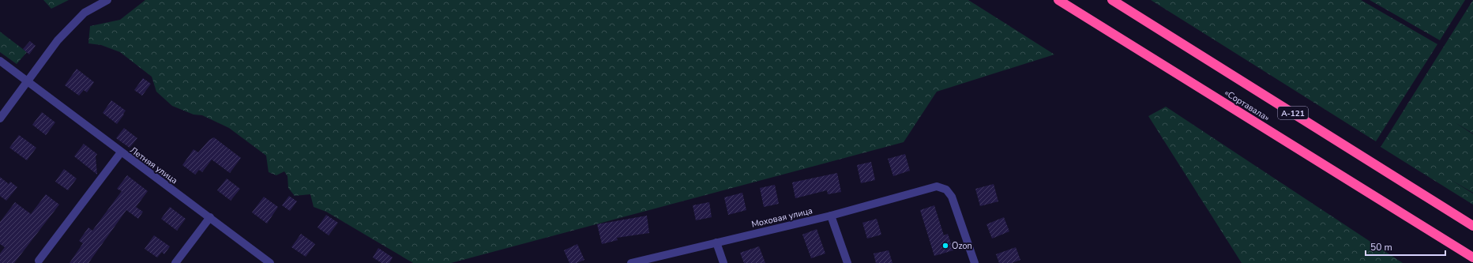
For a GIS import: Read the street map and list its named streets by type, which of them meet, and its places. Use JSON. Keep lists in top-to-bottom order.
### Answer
{
  "streets": {
    "highway": ["«Сортавала»", "А-121"],
    "street": ["Летняя улица", "Моховая улица"]
  },
  "places": ["Ozon"],
  "scale_bar": "50 m"
}
